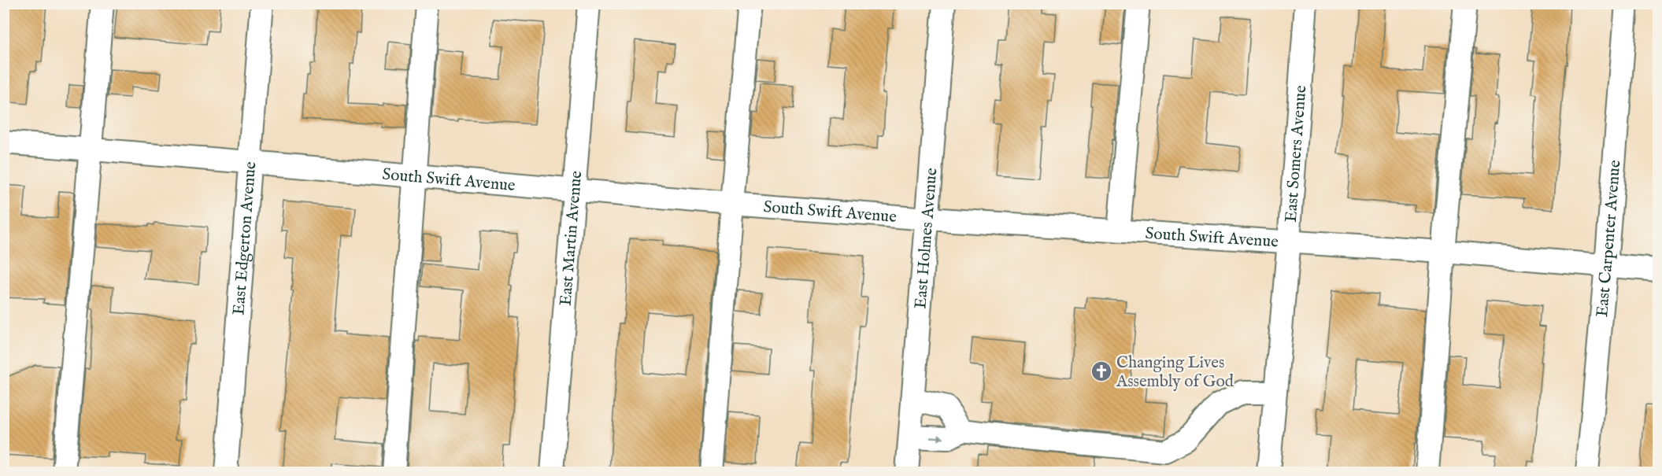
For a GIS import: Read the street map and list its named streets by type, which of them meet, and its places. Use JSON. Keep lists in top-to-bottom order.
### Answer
{
  "streets": {
    "street": [
      "East Somers Avenue",
      "South Swift Avenue",
      "East Edgerton Avenue",
      "East Martin Avenue",
      "East Holmes Avenue",
      "East Carpenter Avenue"
    ]
  },
  "crossings": [
    ["East Somers Avenue", "South Swift Avenue"],
    ["South Swift Avenue", "East Edgerton Avenue"],
    ["South Swift Avenue", "East Martin Avenue"],
    ["South Swift Avenue", "East Holmes Avenue"],
    ["South Swift Avenue", "East Carpenter Avenue"]
  ],
  "places": {
    "church": ["Changing Lives Assembly of God"]
  }
}
